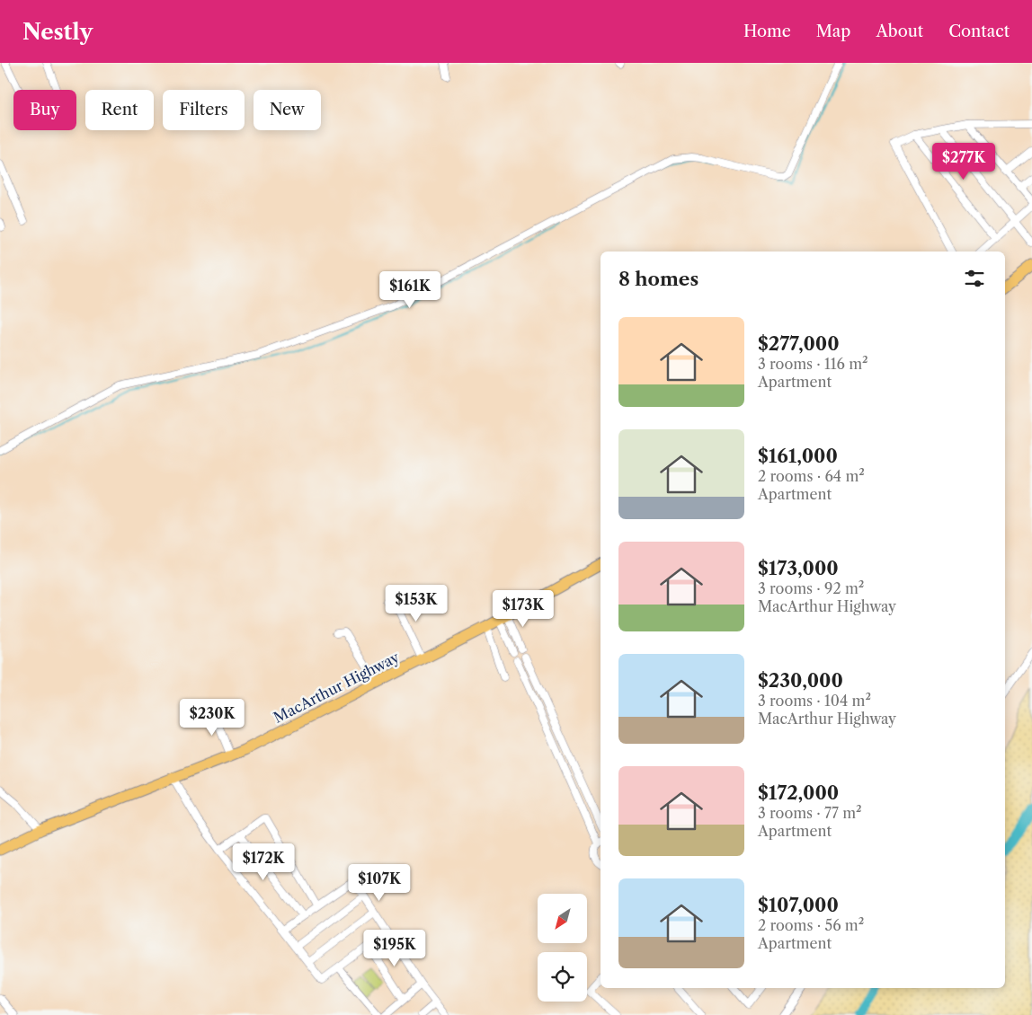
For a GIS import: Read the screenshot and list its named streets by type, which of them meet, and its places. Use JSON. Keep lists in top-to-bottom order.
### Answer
{
  "streets": {
    "highway": ["MacArthur Highway"]
  },
  "north": "bottom left",
  "page": {
    "header": "Nestly",
    "nav": [
      "Home",
      "Map",
      "About",
      "Contact"
    ],
    "chip": [
      "Buy",
      "Rent",
      "Filters",
      "New"
    ],
    "price": [
      "$277K",
      "$161K",
      "$153K",
      "$173K",
      "$230K",
      "$172K",
      "$107K",
      "$195K"
    ],
    "heading": "8 homes",
    "list": [
      {
        "name": "$277,000",
        "note": "3 rooms · 116 m² · Apartment"
      },
      {
        "name": "$161,000",
        "note": "2 rooms · 64 m² · Apartment"
      },
      {
        "name": "$173,000",
        "note": "3 rooms · 92 m² · MacArthur Highway"
      },
      {
        "name": "$230,000",
        "note": "3 rooms · 104 m² · MacArthur Highway"
      },
      {
        "name": "$172,000",
        "note": "3 rooms · 77 m² · Apartment"
      },
      {
        "name": "$107,000",
        "note": "2 rooms · 56 m² · Apartment"
      }
    ]
  }
}
